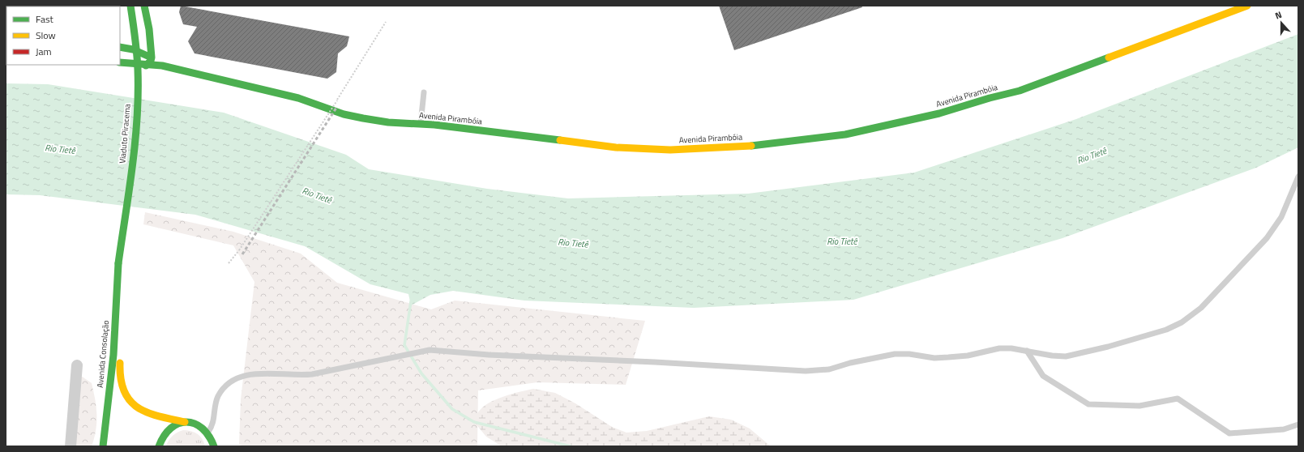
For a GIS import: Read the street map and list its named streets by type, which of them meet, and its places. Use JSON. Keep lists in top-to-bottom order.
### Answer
{
  "streets": {
    "main road": ["Avenida Pirambóia", "Viaduto Piracema", "Avenida Consolação"]
  },
  "crossings": [
    ["Viaduto Piracema", "Avenida Consolação"]
  ],
  "water": ["Rio Tietê"],
  "legend": ["Fast", "Slow", "Jam"],
  "north": "top"
}
